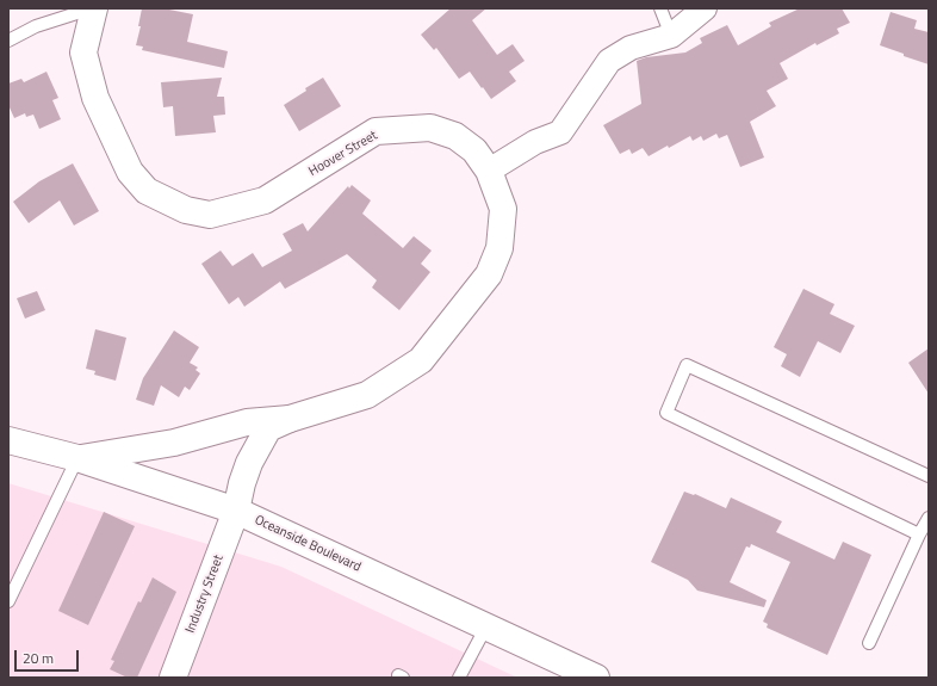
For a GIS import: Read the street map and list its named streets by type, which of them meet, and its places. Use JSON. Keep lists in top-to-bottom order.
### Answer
{
  "streets": {
    "street": ["Hoover Street", "Oceanside Boulevard", "Industry Street"]
  },
  "crossings": [
    ["Hoover Street", "Oceanside Boulevard"],
    ["Hoover Street", "Industry Street"],
    ["Oceanside Boulevard", "Industry Street"]
  ],
  "scale_bar": "20 m"
}
